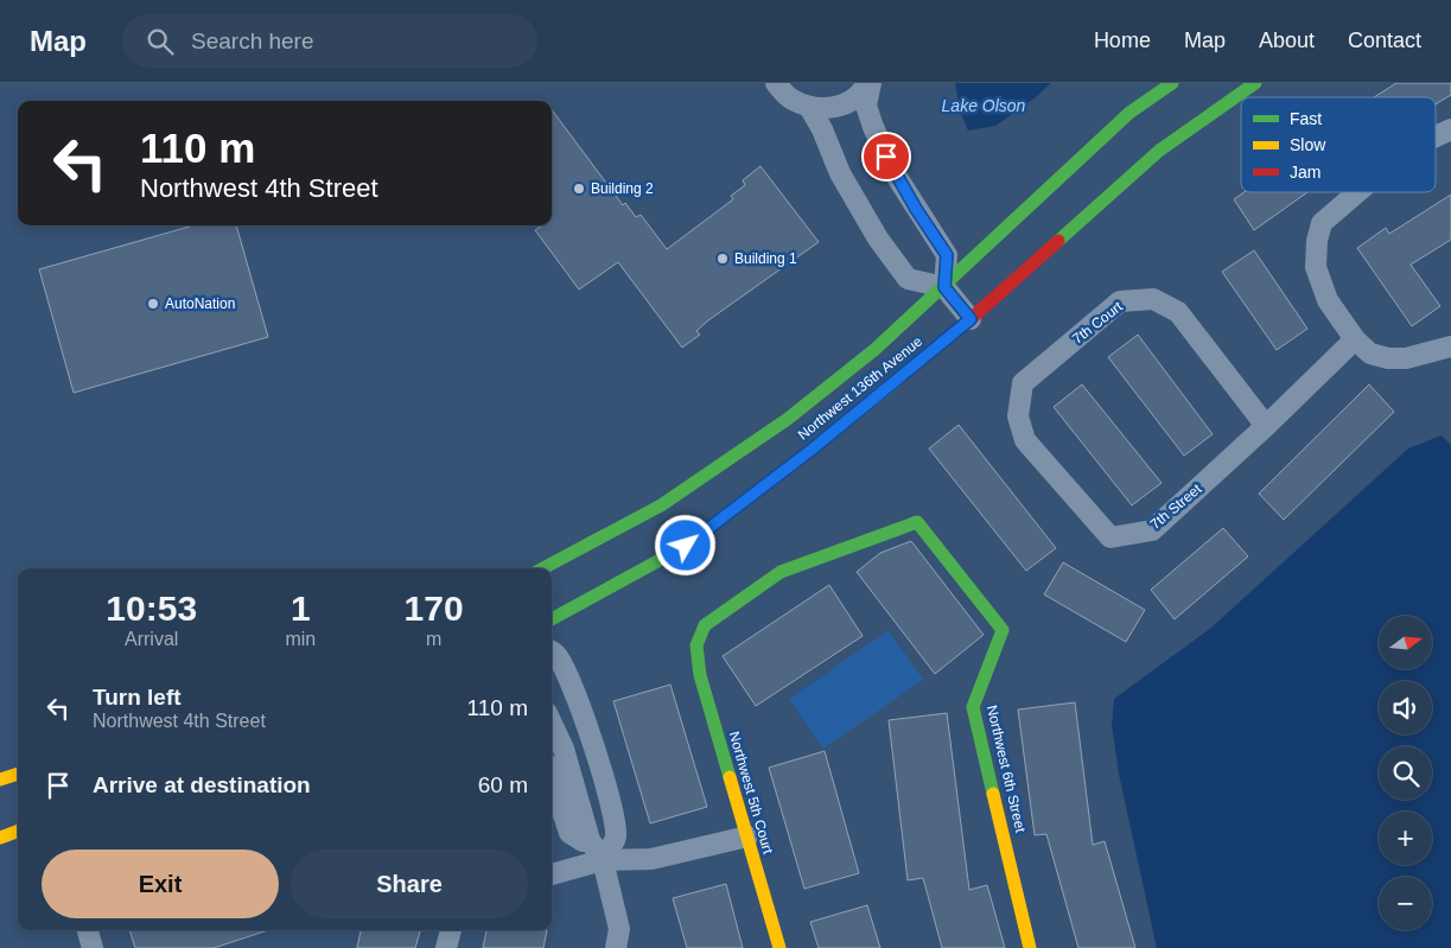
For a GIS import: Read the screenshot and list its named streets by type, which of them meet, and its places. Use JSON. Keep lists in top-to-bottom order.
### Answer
{
  "streets": {
    "street": [
      "7th Court",
      "Northwest 136th Avenue",
      "7th Street",
      "Northwest 6th Street",
      "Northwest 5th Court"
    ]
  },
  "crossings": [
    ["7th Court", "7th Street"],
    ["Northwest 6th Street", "Northwest 5th Court"]
  ],
  "water": ["Lake Olson"],
  "places": ["Building 2", "Building 1", "AutoNation"],
  "legend": ["Fast", "Slow", "Jam"],
  "north": "right",
  "page": {
    "header": "Map",
    "search": "Search here",
    "nav": [
      "Home",
      "Map",
      "About",
      "Contact"
    ],
    "turn": ["110 m", "Northwest 4th Street"],
    "eta": [
      "10:53",
      "Arrival",
      "1",
      "min",
      "170",
      "m"
    ],
    "map_buttons": ["+", "−"],
    "list": [
      {
        "name": "Turn left",
        "note": "Northwest 4th Street",
        "value": "110 m"
      },
      {
        "name": "Arrive at destination",
        "value": "60 m"
      }
    ],
    "buttons": ["Exit", "Share"]
  }
}
